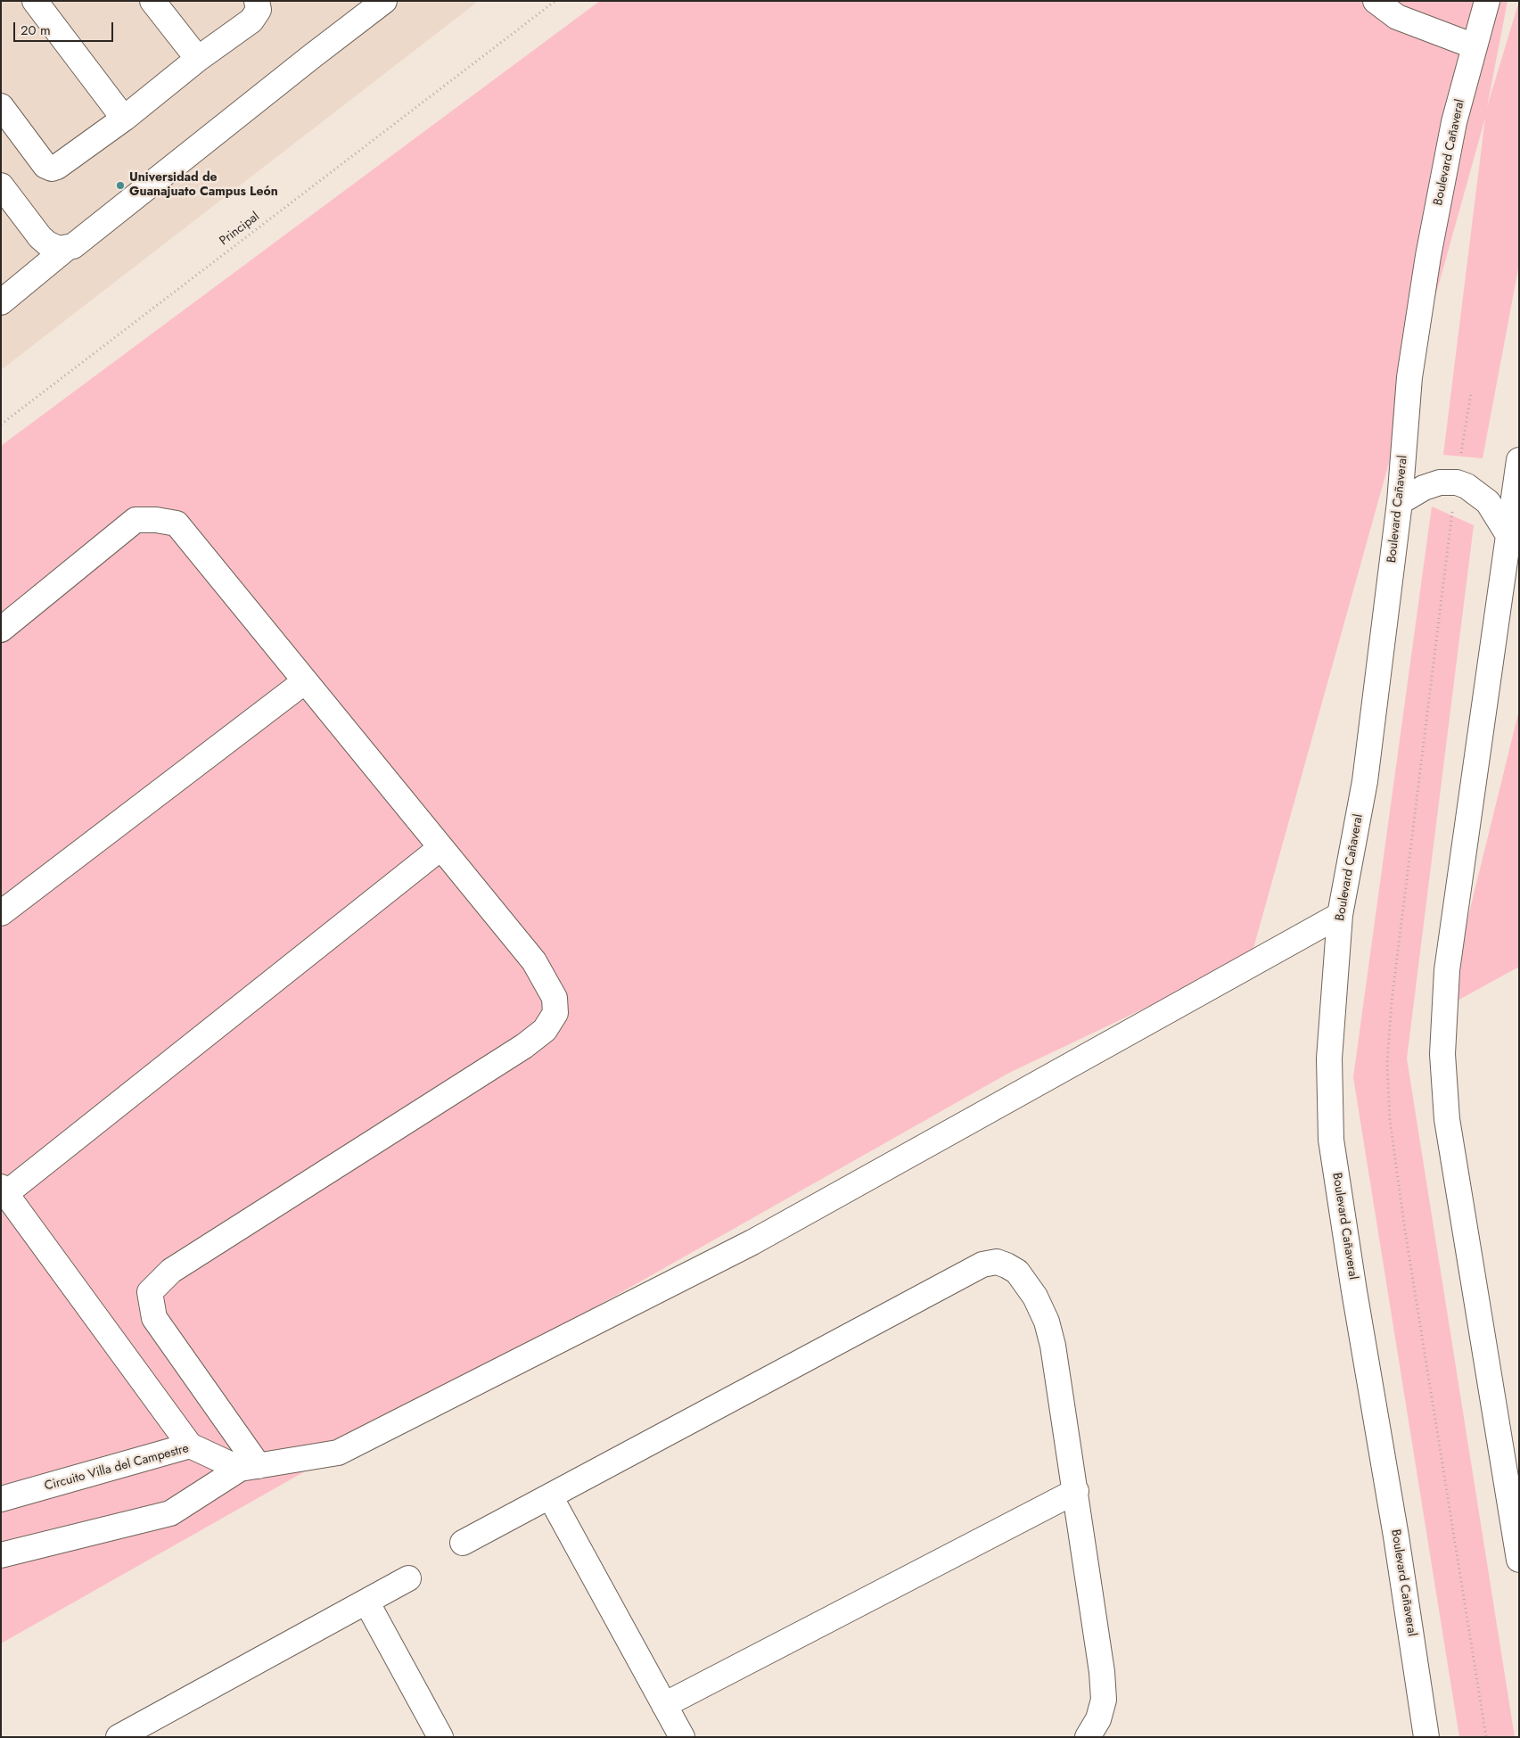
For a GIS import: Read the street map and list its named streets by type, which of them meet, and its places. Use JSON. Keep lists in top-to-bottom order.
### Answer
{
  "streets": {
    "street": ["Boulevard Cañaveral", "Circuito Villa del Campestre"],
    "path": ["Principal"]
  },
  "places": ["Universidad de Guanajuato Campus León"],
  "scale_bar": "20 m"
}
